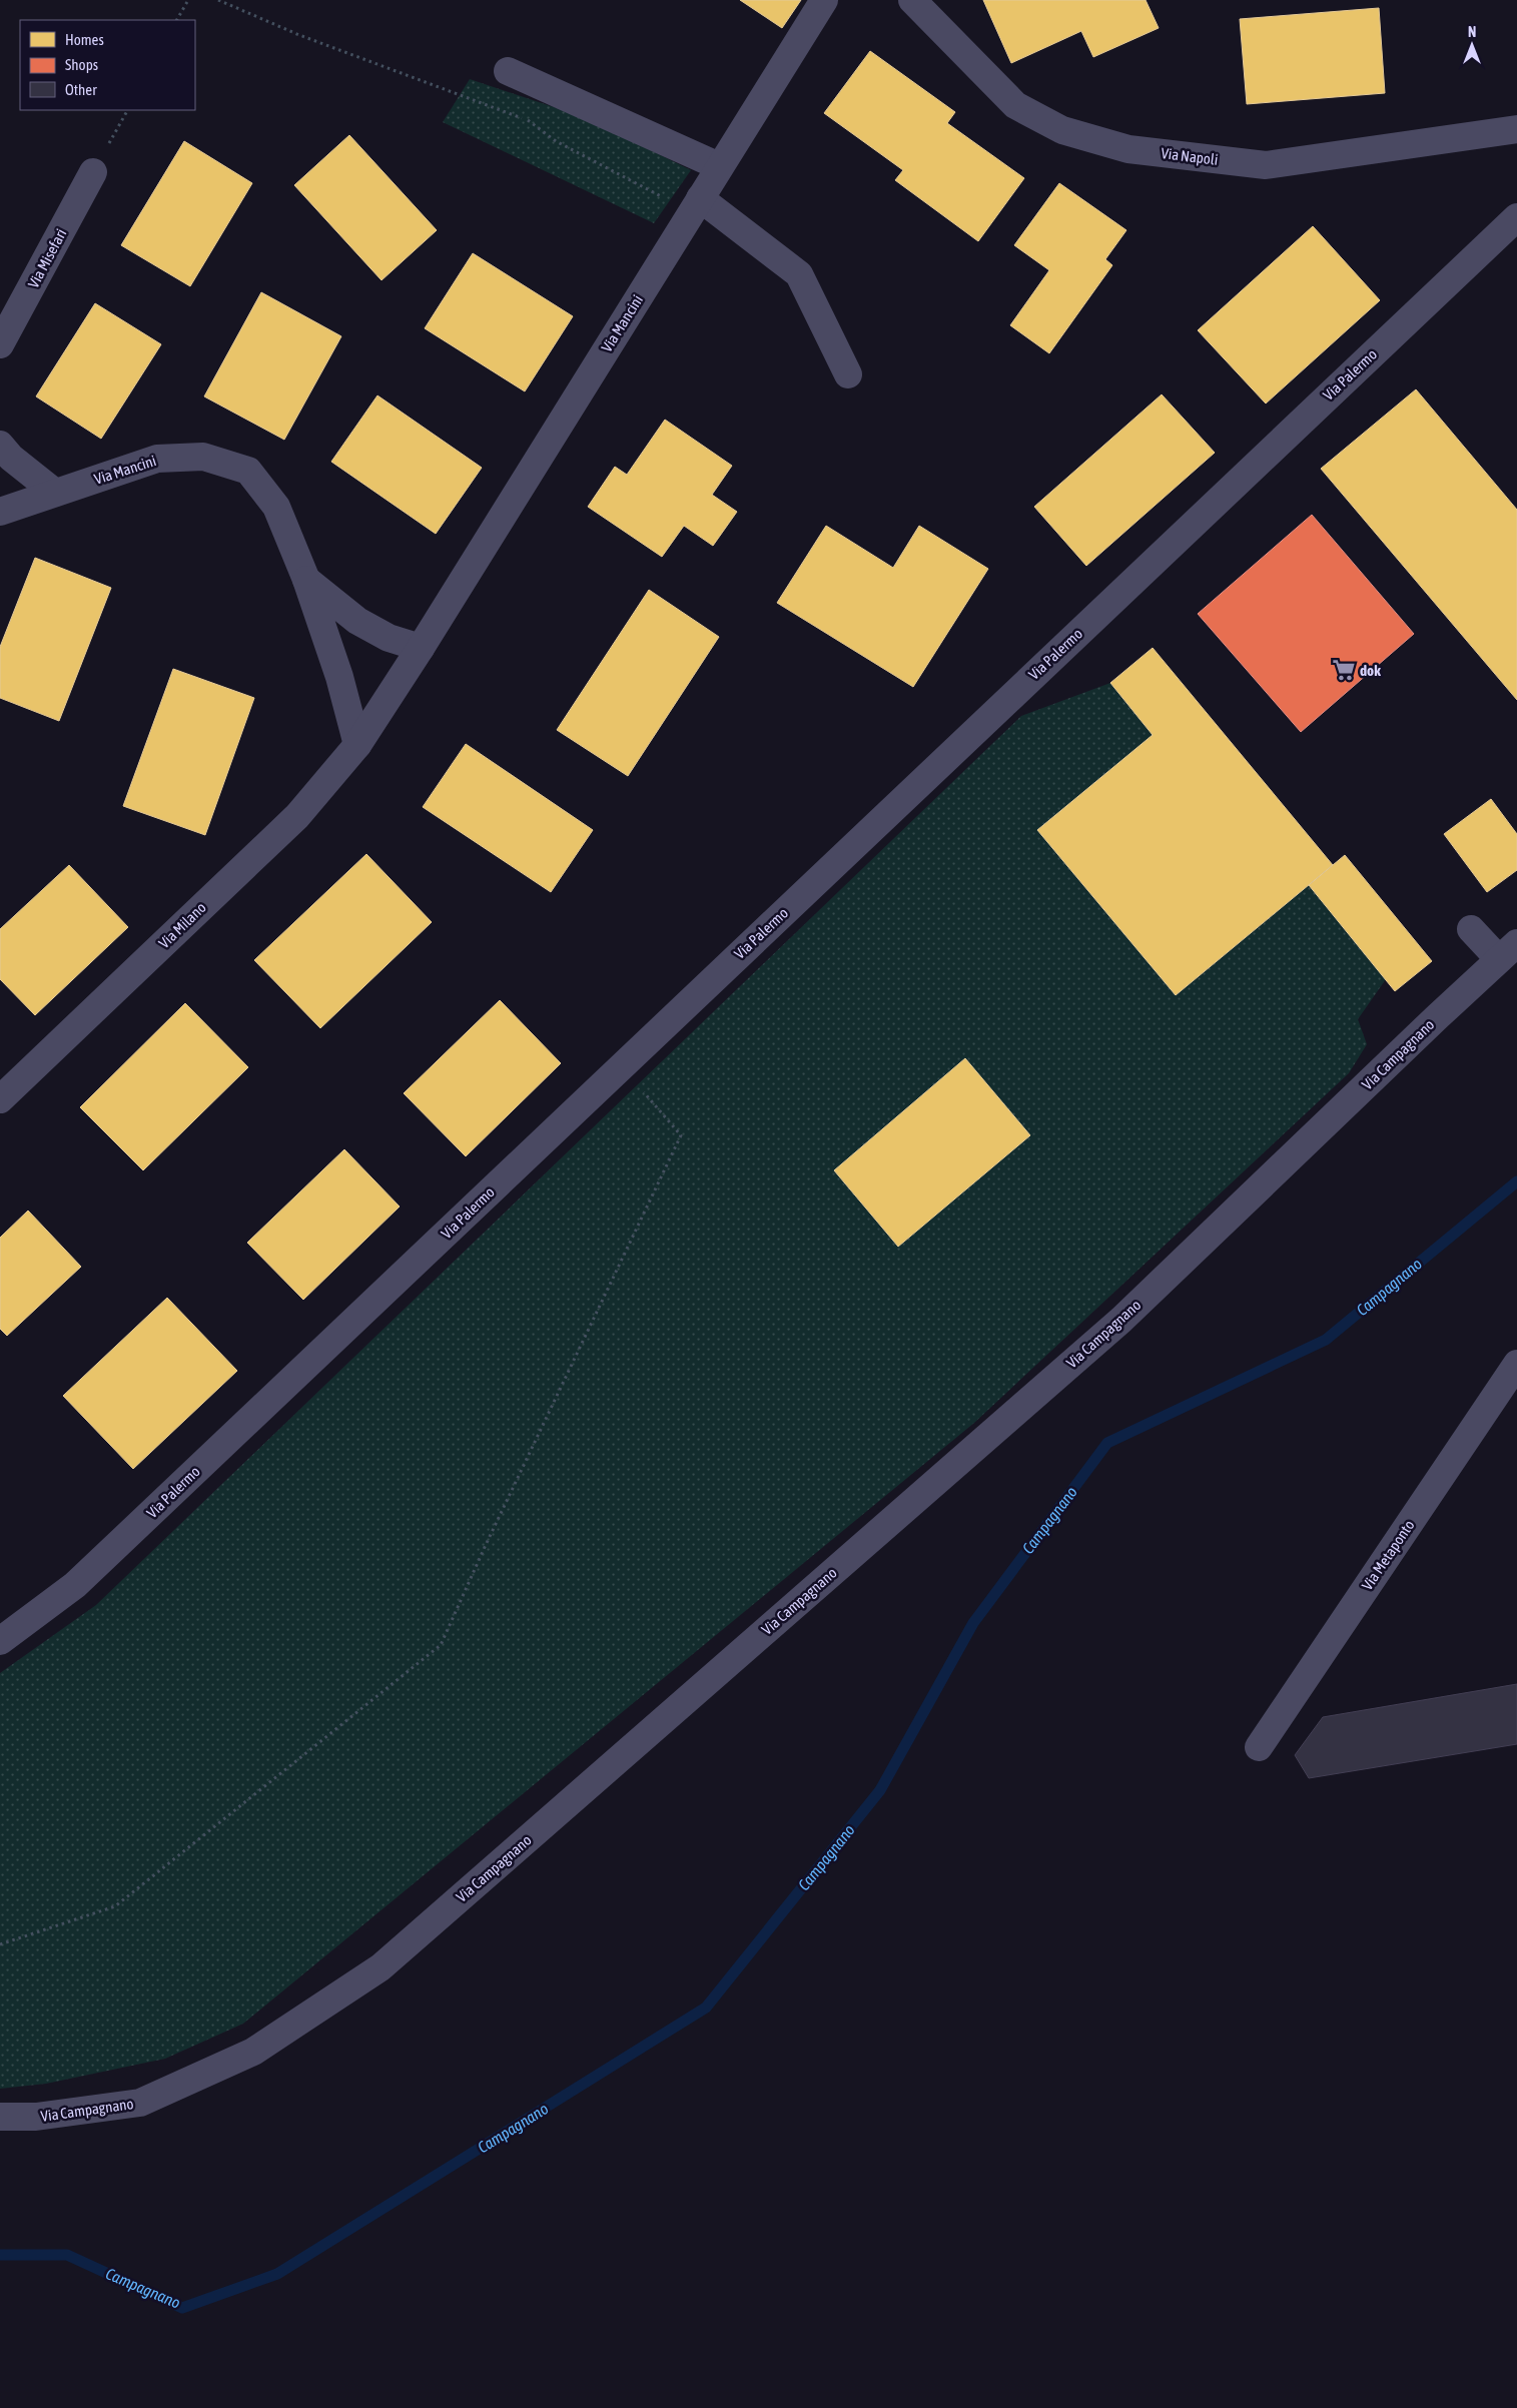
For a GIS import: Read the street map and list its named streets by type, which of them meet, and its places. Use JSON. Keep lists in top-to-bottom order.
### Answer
{
  "streets": {
    "street": [
      "Via Napoli",
      "Via Misefari",
      "Via Mancini",
      "Via Palermo",
      "Via Milano",
      "Via Campagnano",
      "Via Metaponto"
    ]
  },
  "crossings": [
    ["Via Mancini", "Via Milano"]
  ],
  "water": ["Campagnano"],
  "places": {
    "supermarket": ["dok"]
  },
  "legend": ["Homes", "Shops", "Other"],
  "north": "top"
}
